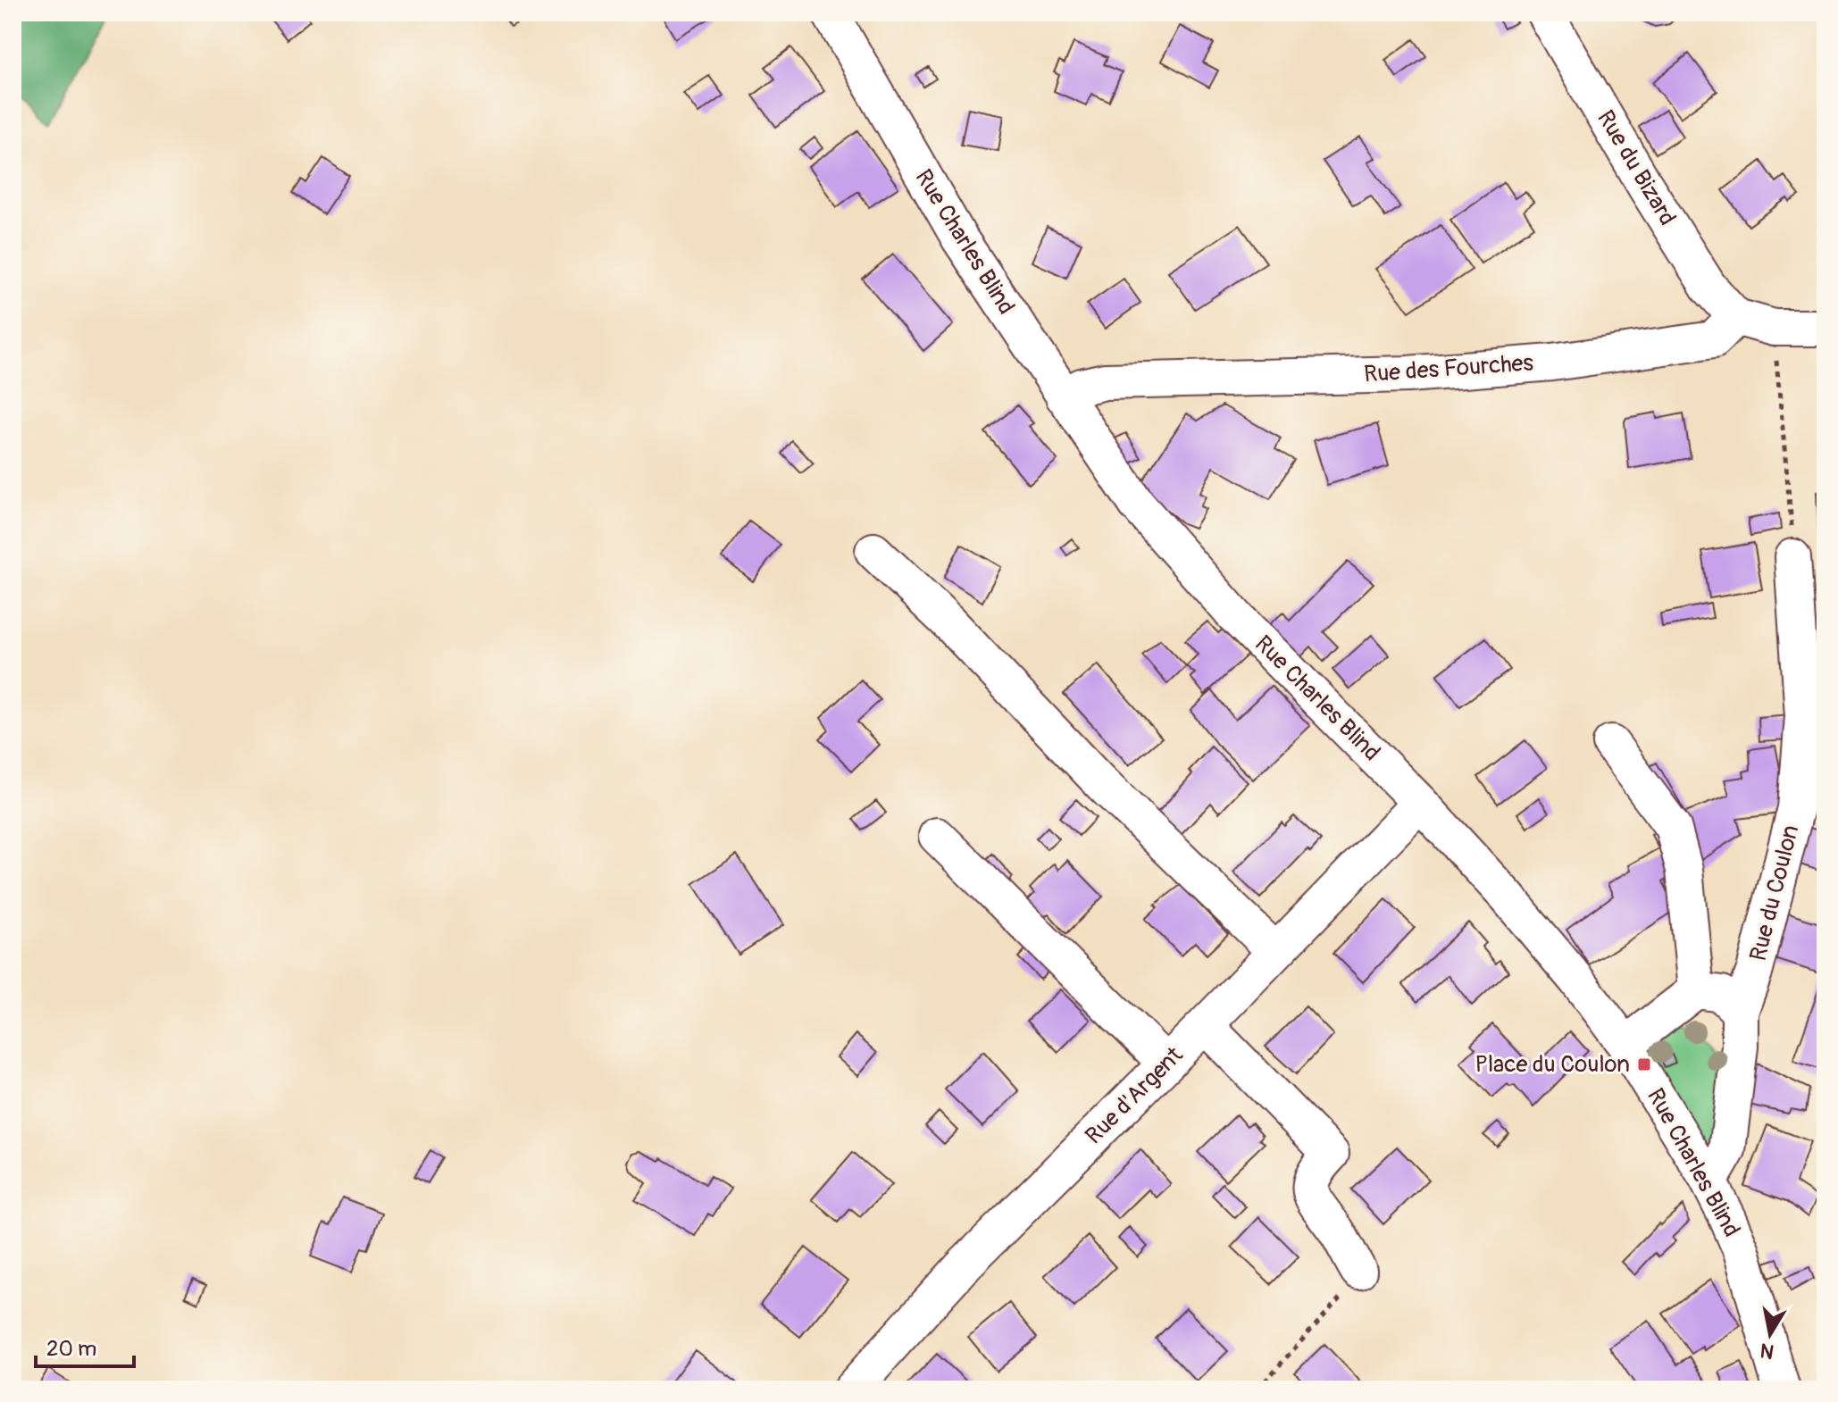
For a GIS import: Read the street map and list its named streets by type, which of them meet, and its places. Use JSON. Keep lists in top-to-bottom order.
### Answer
{
  "streets": {
    "street": [
      "Rue du Bizard",
      "Rue Charles Blind",
      "Rue des Fourches",
      "Rue du Coulon",
      "Rue d'Argent"
    ]
  },
  "crossings": [
    ["Rue du Bizard", "Rue des Fourches"],
    ["Rue Charles Blind", "Rue des Fourches"],
    ["Rue Charles Blind", "Rue d'Argent"]
  ],
  "places": {
    "transit": ["Place du Coulon"]
  },
  "scale_bar": "20 m",
  "north": "bottom"
}
